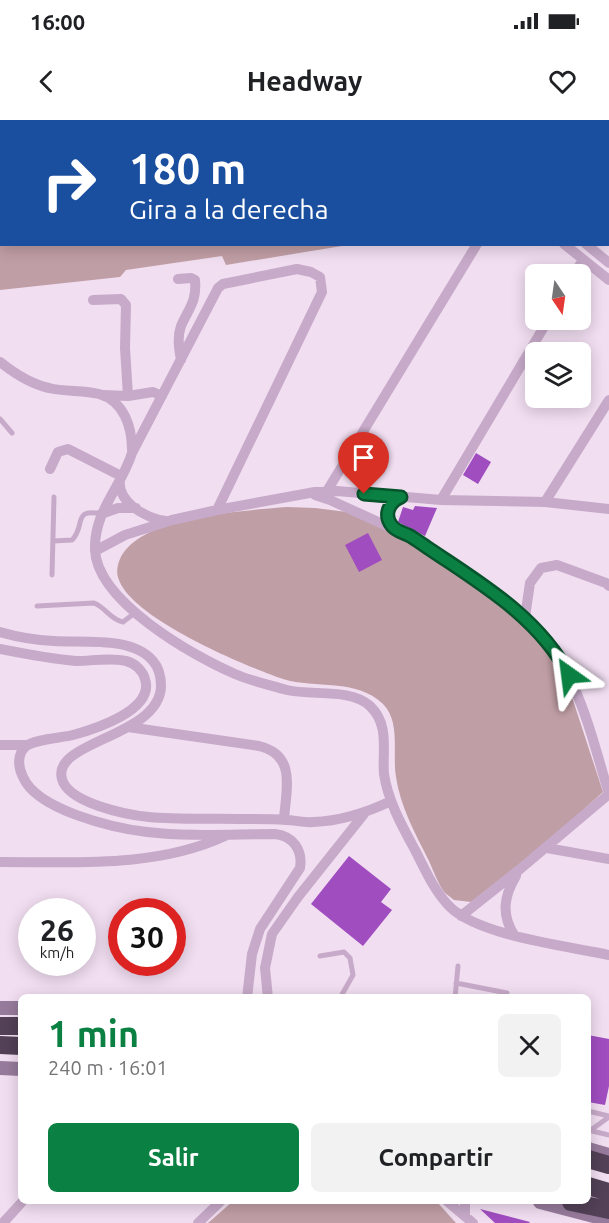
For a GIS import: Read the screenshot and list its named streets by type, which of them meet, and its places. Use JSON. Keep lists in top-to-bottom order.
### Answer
{
  "north": "bottom",
  "page": {
    "status": "16:00",
    "header": "Headway",
    "turn": ["180 m", "Gira a la derecha"],
    "speed": "26 km/h",
    "limit": "30",
    "heading": ["1 min", "240 m · 16:01"],
    "buttons": ["Salir", "Compartir"]
  }
}
